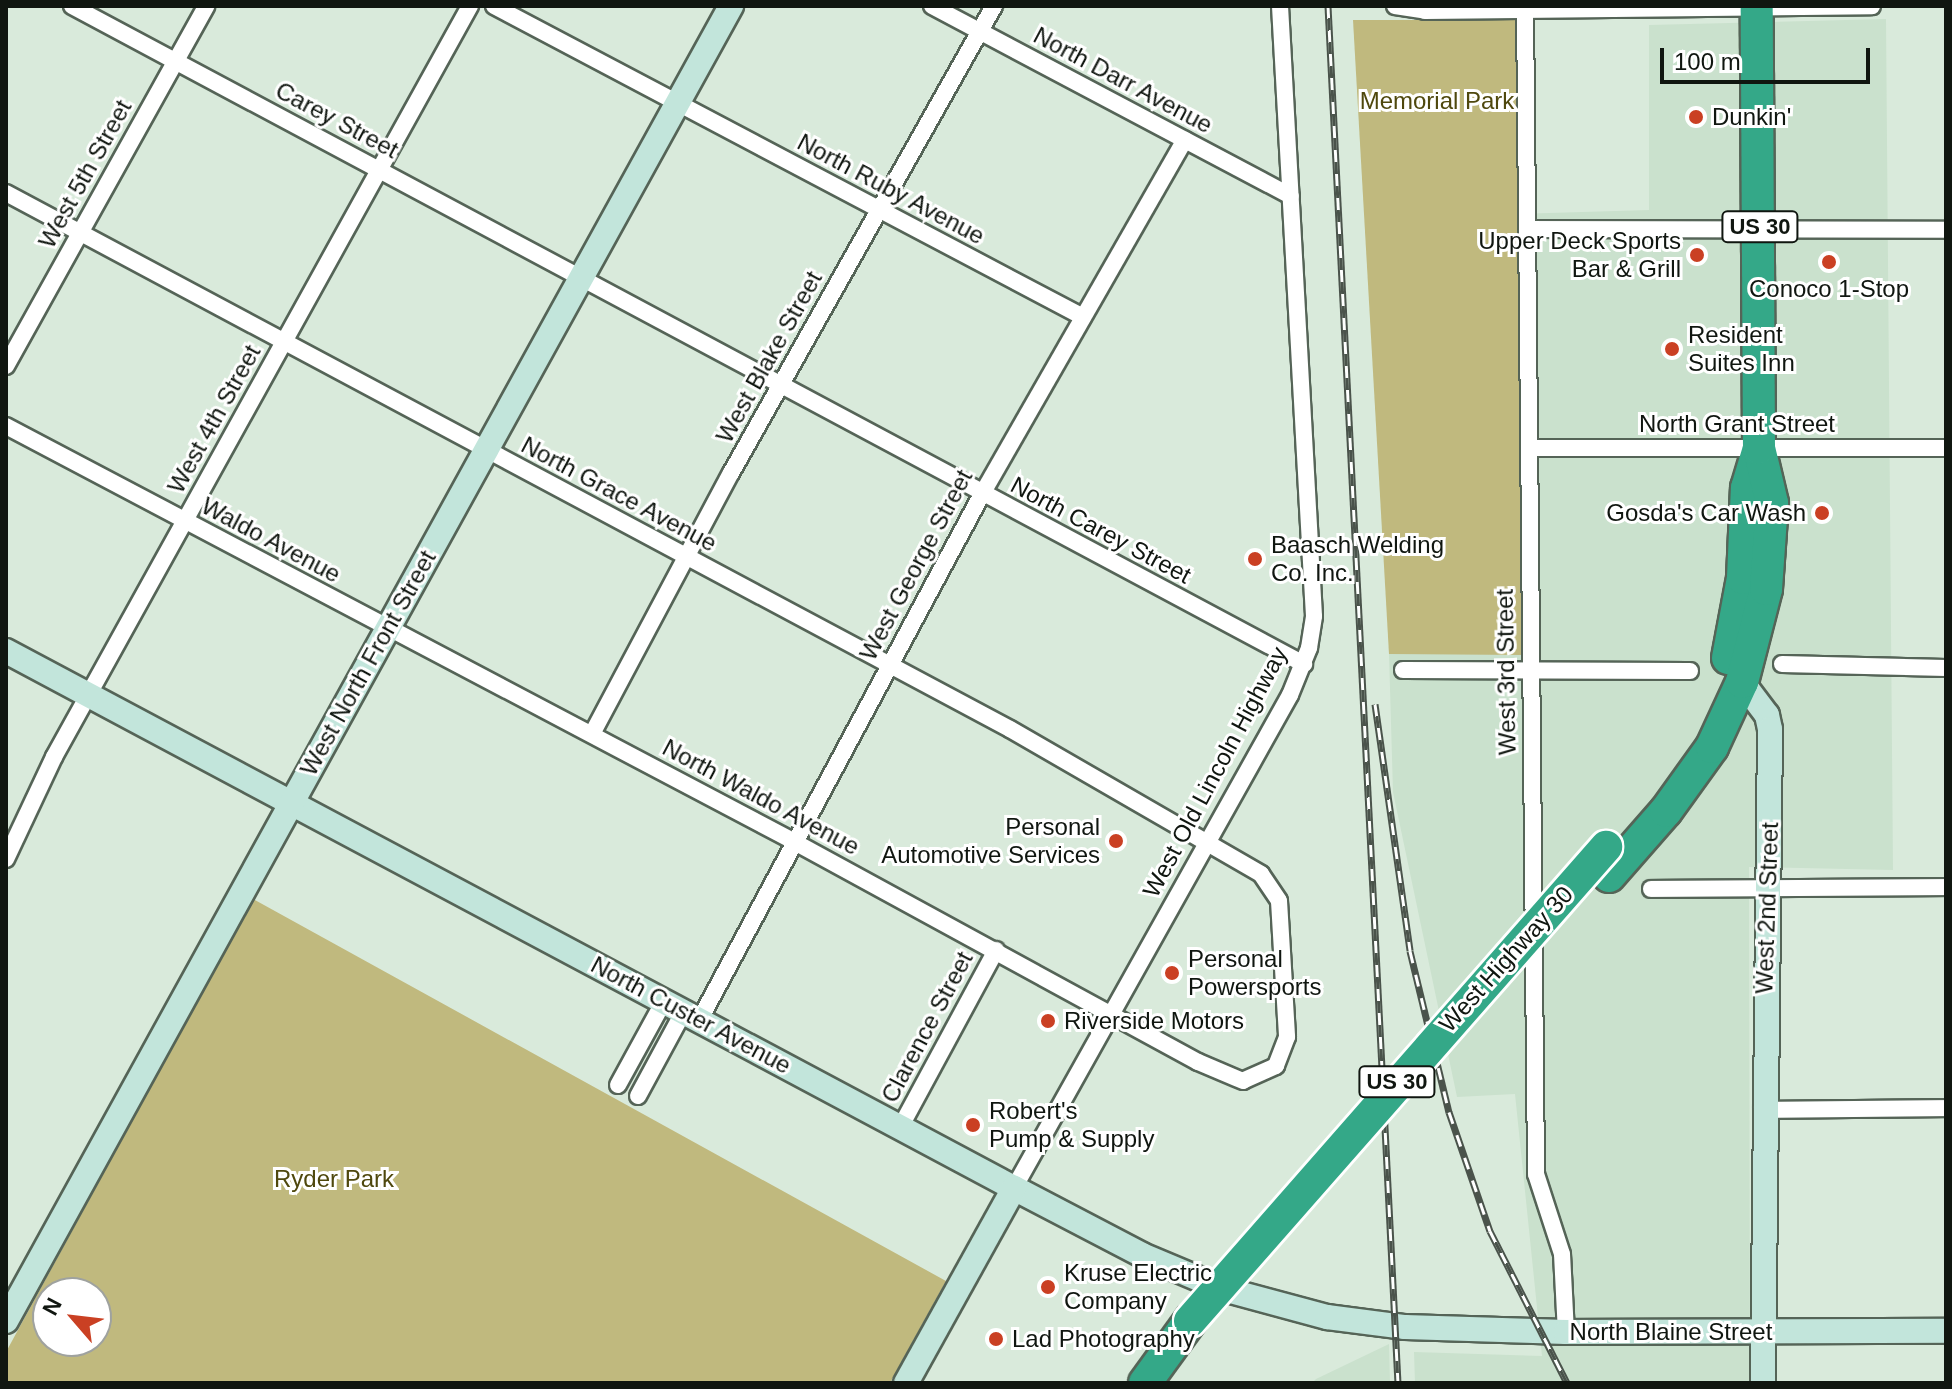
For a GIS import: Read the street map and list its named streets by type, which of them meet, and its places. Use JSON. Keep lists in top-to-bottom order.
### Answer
{
  "streets": {
    "highway": ["US 30", "West Highway 30"],
    "street": [
      "North Darr Avenue",
      "Carey Street",
      "West 5th Street",
      "North Ruby Avenue",
      "West Blake Street",
      "West 4th Street",
      "North Grant Street",
      "North Grace Avenue",
      "North Carey Street",
      "Waldo Avenue",
      "West George Street",
      "West North Front Street",
      "West 3rd Street",
      "West Old Lincoln Highway",
      "North Waldo Avenue",
      "West 2nd Street",
      "North Custer Avenue",
      "Clarence Street",
      "North Blaine Street"
    ]
  },
  "crossings": [
    ["North Darr Avenue", "West Blake Street"],
    ["North Darr Avenue", "West George Street"],
    ["North Darr Avenue", "West Old Lincoln Highway"],
    ["Carey Street", "West 5th Street"],
    ["Carey Street", "West 4th Street"],
    ["Carey Street", "North Carey Street"],
    ["Carey Street", "West North Front Street"],
    ["West 5th Street", "North Grace Avenue"],
    ["North Ruby Avenue", "West Blake Street"],
    ["North Ruby Avenue", "West George Street"],
    ["North Ruby Avenue", "West North Front Street"],
    ["US 30", "North Grant Street"],
    ["US 30", "West 2nd Street"],
    ["US 30", "West Highway 30"],
    ["West Blake Street", "North Grace Avenue"],
    ["West Blake Street", "North Carey Street"],
    ["West Blake Street", "North Waldo Avenue"],
    ["West 4th Street", "North Grace Avenue"],
    ["West 4th Street", "Waldo Avenue"],
    ["West 4th Street", "North Custer Avenue"],
    ["North Grant Street", "West 3rd Street"],
    ["North Grace Avenue", "West George Street"],
    ["North Grace Avenue", "West North Front Street"],
    ["North Grace Avenue", "West Old Lincoln Highway"],
    ["North Grace Avenue", "North Waldo Avenue"],
    ["North Carey Street", "West George Street"],
    ["North Carey Street", "West North Front Street"],
    ["North Carey Street", "West Old Lincoln Highway"],
    ["Waldo Avenue", "West North Front Street"],
    ["Waldo Avenue", "North Waldo Avenue"],
    ["West George Street", "North Waldo Avenue"],
    ["West George Street", "North Custer Avenue"],
    ["West North Front Street", "North Waldo Avenue"],
    ["West North Front Street", "North Custer Avenue"],
    ["West 3rd Street", "North Blaine Street"],
    ["West Old Lincoln Highway", "North Waldo Avenue"],
    ["West Old Lincoln Highway", "North Custer Avenue"],
    ["North Waldo Avenue", "Clarence Street"],
    ["West 2nd Street", "West Highway 30"],
    ["West 2nd Street", "North Blaine Street"],
    ["North Custer Avenue", "Clarence Street"],
    ["North Custer Avenue", "North Blaine Street"]
  ],
  "parks": ["Memorial Park", "Ryder Park"],
  "places": [
    "Dunkin'",
    "Upper Deck Sports Bar & Grill",
    "Conoco 1-Stop",
    "Resident Suites Inn",
    "Gosda's Car Wash",
    "Baasch Welding Co. Inc.",
    "Personal Automotive Services",
    "Personal Powersports",
    "Riverside Motors",
    "Robert's Pump & Supply",
    "Kruse Electric Company",
    "Lad Photography"
  ],
  "scale_bar": "100 m",
  "north": "top left"
}
